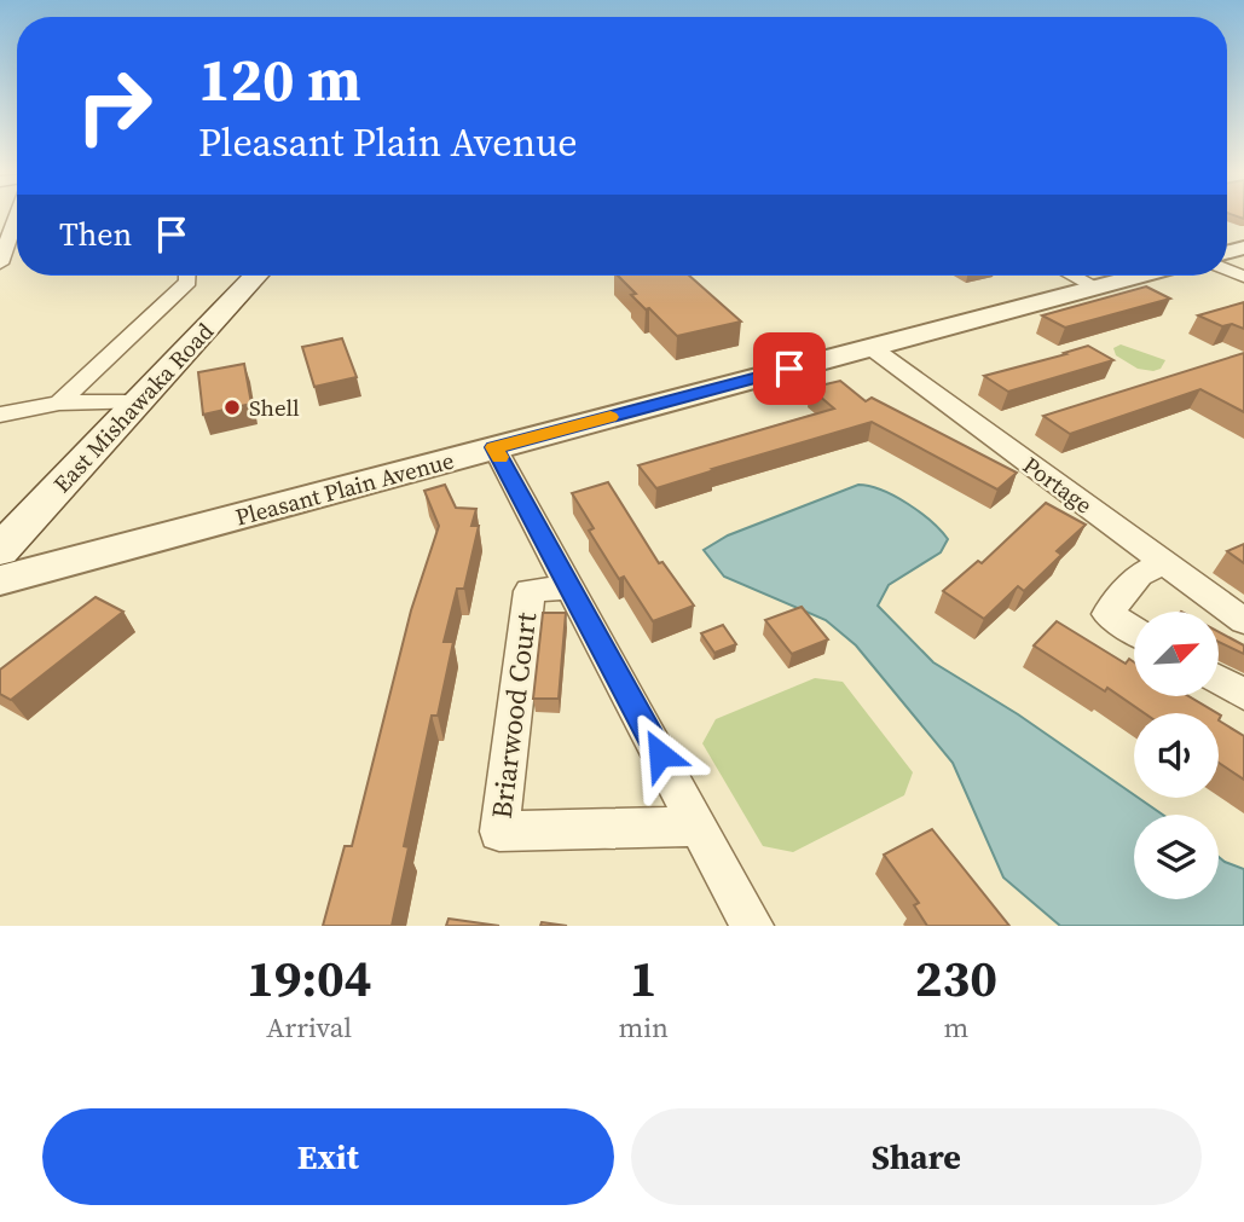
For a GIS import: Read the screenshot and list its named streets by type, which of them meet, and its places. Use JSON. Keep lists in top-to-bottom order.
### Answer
{
  "streets": {
    "main road": ["East Mishawaka Road"],
    "street": ["Portage", "Pleasant Plain Avenue", "Briarwood Court"]
  },
  "crossings": [
    ["Portage", "Pleasant Plain Avenue"]
  ],
  "places": ["Shell"],
  "north": "top right",
  "page": {
    "turn": ["120 m", "Pleasant Plain Avenue"],
    "then": "Then",
    "eta": [
      "19:04",
      "Arrival",
      "1",
      "min",
      "230",
      "m"
    ],
    "buttons": ["Exit", "Share"]
  }
}
